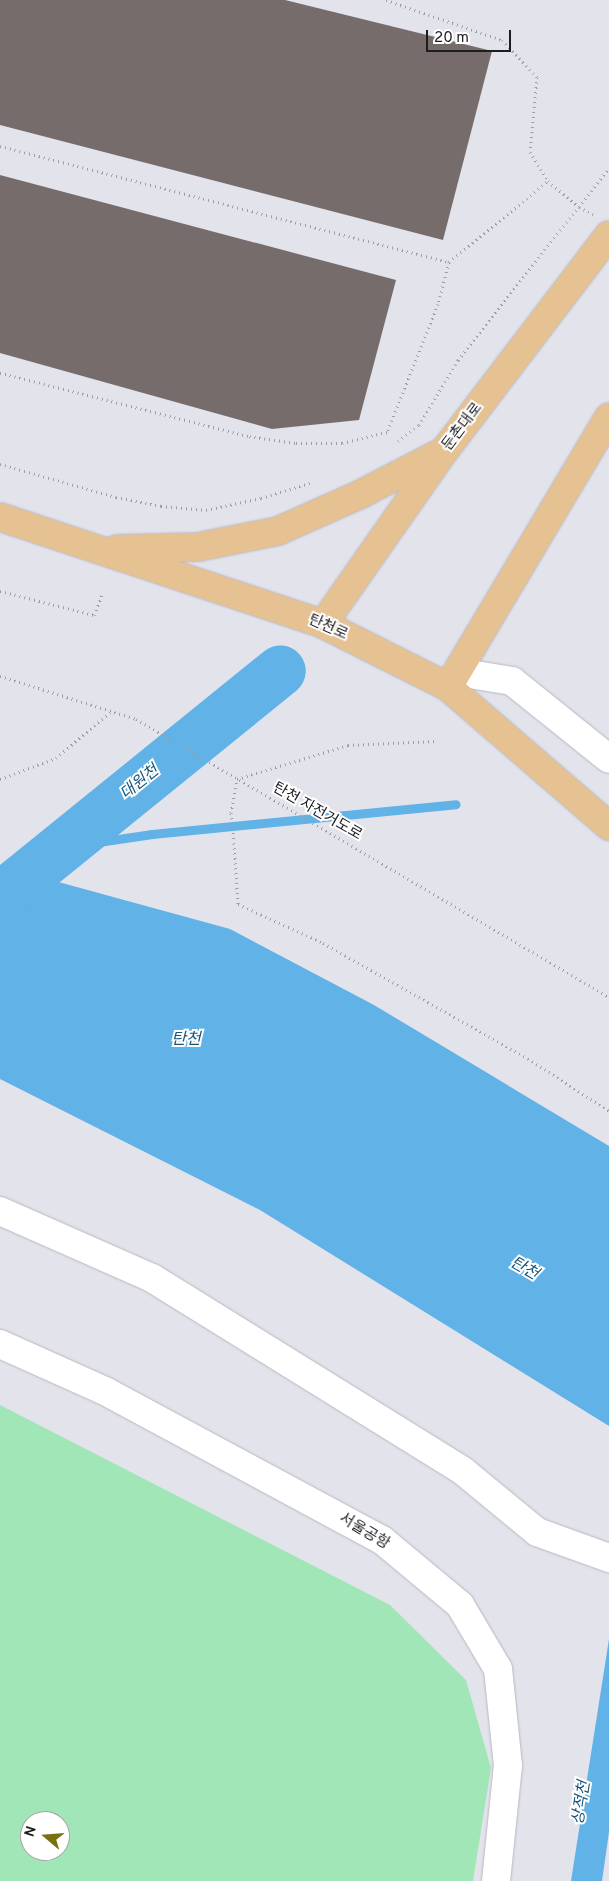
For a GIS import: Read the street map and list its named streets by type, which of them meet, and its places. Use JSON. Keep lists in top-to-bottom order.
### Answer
{
  "streets": {
    "main road": ["둔촌대로", "탄천로"],
    "street": ["서울공항"],
    "path": ["탄천 자전거도로"]
  },
  "crossings": [
    ["둔촌대로", "탄천로"]
  ],
  "water": ["대원천", "탄천", "상적천"],
  "scale_bar": "20 m",
  "north": "left"
}
